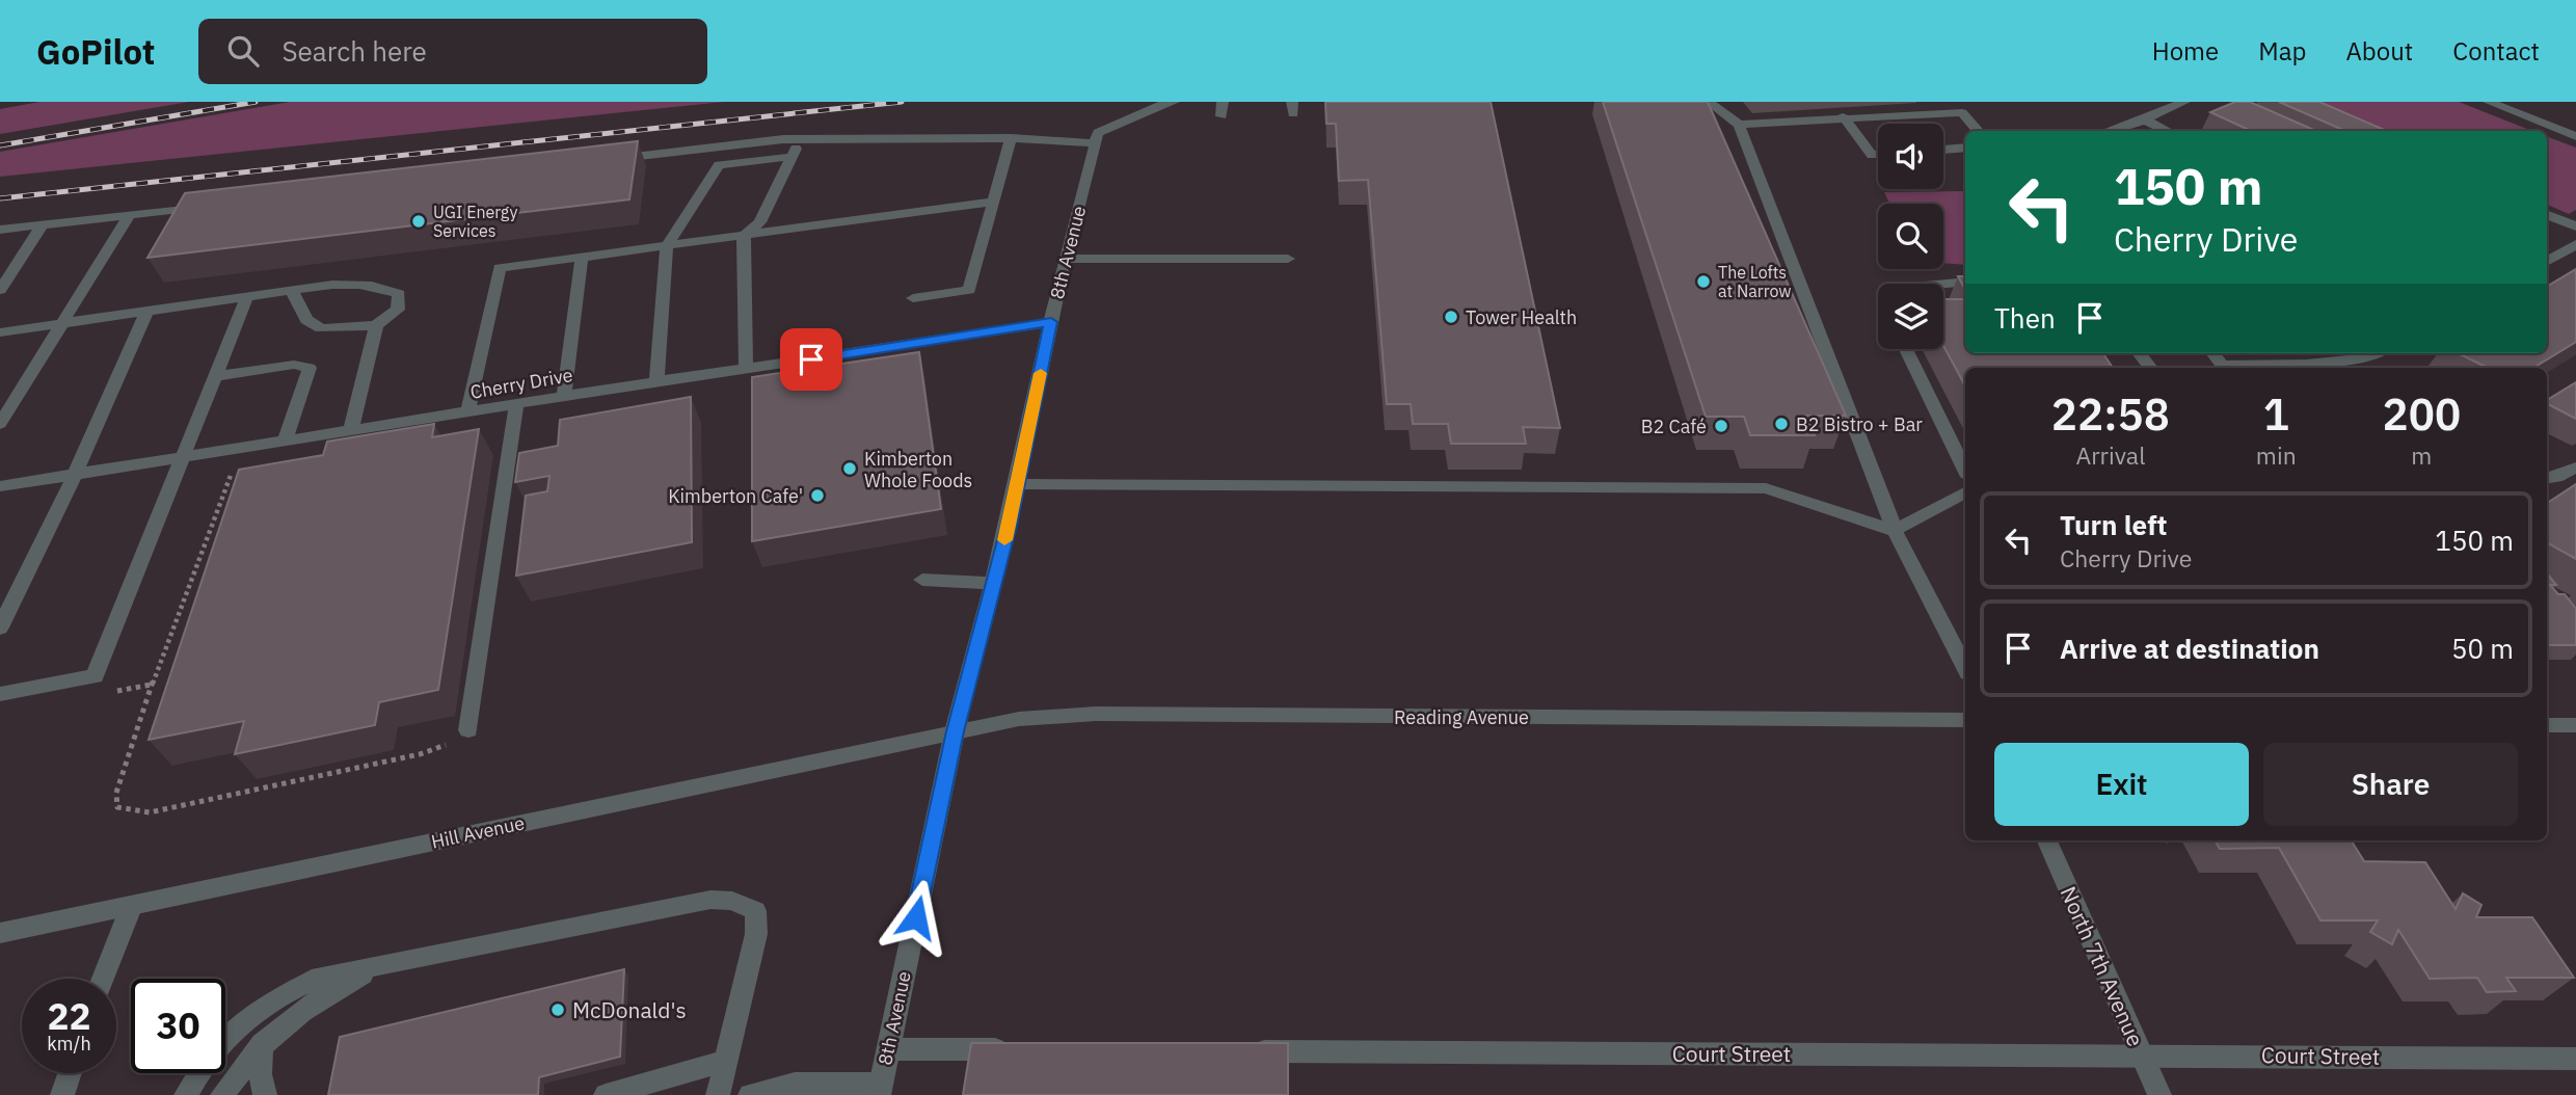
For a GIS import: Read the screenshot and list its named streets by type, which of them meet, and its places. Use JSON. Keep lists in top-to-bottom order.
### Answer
{
  "streets": {
    "street": [
      "8th Avenue",
      "Cherry Drive",
      "Reading Avenue",
      "Hill Avenue",
      "North 7th Avenue",
      "Court Street"
    ]
  },
  "crossings": [
    ["8th Avenue", "Cherry Drive"],
    ["8th Avenue", "Reading Avenue"],
    ["8th Avenue", "Hill Avenue"],
    ["Reading Avenue", "Hill Avenue"],
    ["North 7th Avenue", "Court Street"]
  ],
  "places": [
    "UGI Energy Services",
    "The Lofts at Narrow",
    "Tower Health",
    "B2 Bistro + Bar",
    "B2 Café",
    "Kimberton Whole Foods",
    "Kimberton Cafe'",
    "McDonald's"
  ],
  "page": {
    "header": "GoPilot",
    "search": "Search here",
    "nav": [
      "Home",
      "Map",
      "About",
      "Contact"
    ],
    "turn": ["150 m", "Cherry Drive"],
    "then": "Then",
    "eta": [
      "22:58",
      "Arrival",
      "1",
      "min",
      "200",
      "m"
    ],
    "list": [
      {
        "name": "Turn left",
        "note": "Cherry Drive",
        "value": "150 m"
      },
      {
        "name": "Arrive at destination",
        "value": "50 m"
      }
    ],
    "buttons": ["Exit", "Share"],
    "speed": "22 km/h",
    "limit": "30"
  }
}
